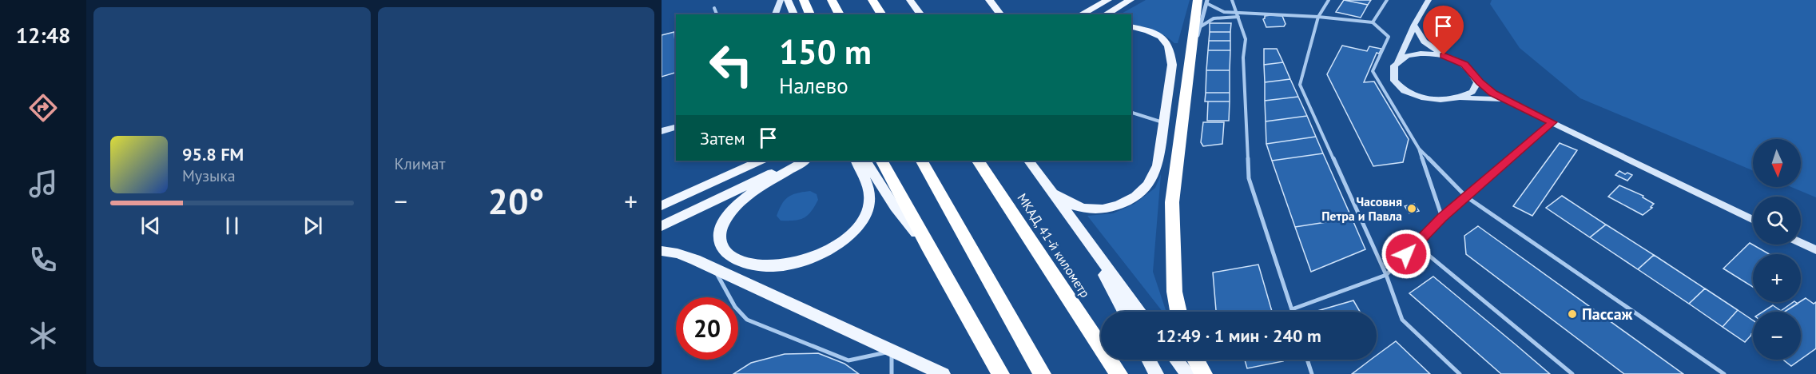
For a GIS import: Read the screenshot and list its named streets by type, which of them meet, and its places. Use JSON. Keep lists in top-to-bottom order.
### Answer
{
  "streets": {
    "highway": ["МКАД, 41-й километр"]
  },
  "places": ["Часовня Петра и Павла", "Пассаж"],
  "north": "bottom",
  "page": {
    "tabs": "12:48",
    "tile": "Климат",
    "turn": ["150 m", "Налево"],
    "then": "Затем",
    "song": ["95.8 FM", "Музыка"],
    "map_buttons": ["+", "−"],
    "heat": ["−", "20°", "+"],
    "limit": "20",
    "trip": "12:49 · 1 мин · 240 m"
  }
}
